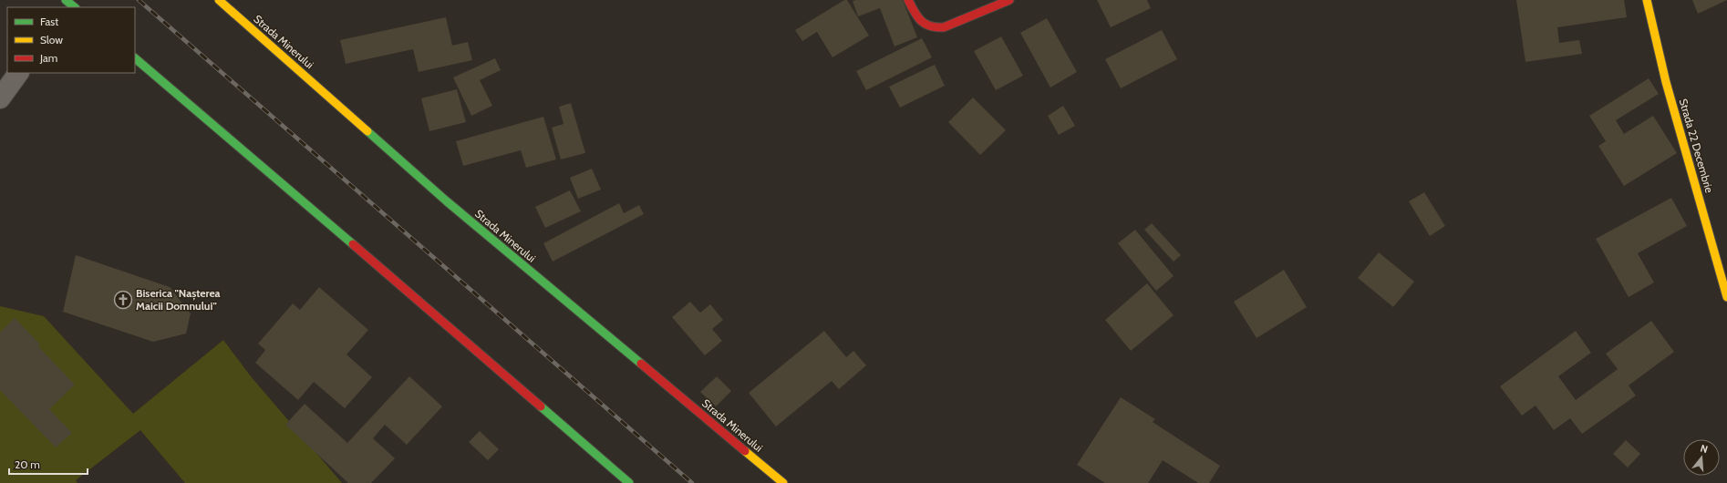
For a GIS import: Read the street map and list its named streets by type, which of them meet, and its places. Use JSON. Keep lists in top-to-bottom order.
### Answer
{
  "streets": {
    "street": ["Strada Minerului", "Strada 22 Decembrie"]
  },
  "places": {
    "church": ["Biserica \"Nașterea Maicii Domnului\""]
  },
  "legend": ["Fast", "Slow", "Jam"],
  "scale_bar": "20 m",
  "north": "top"
}
